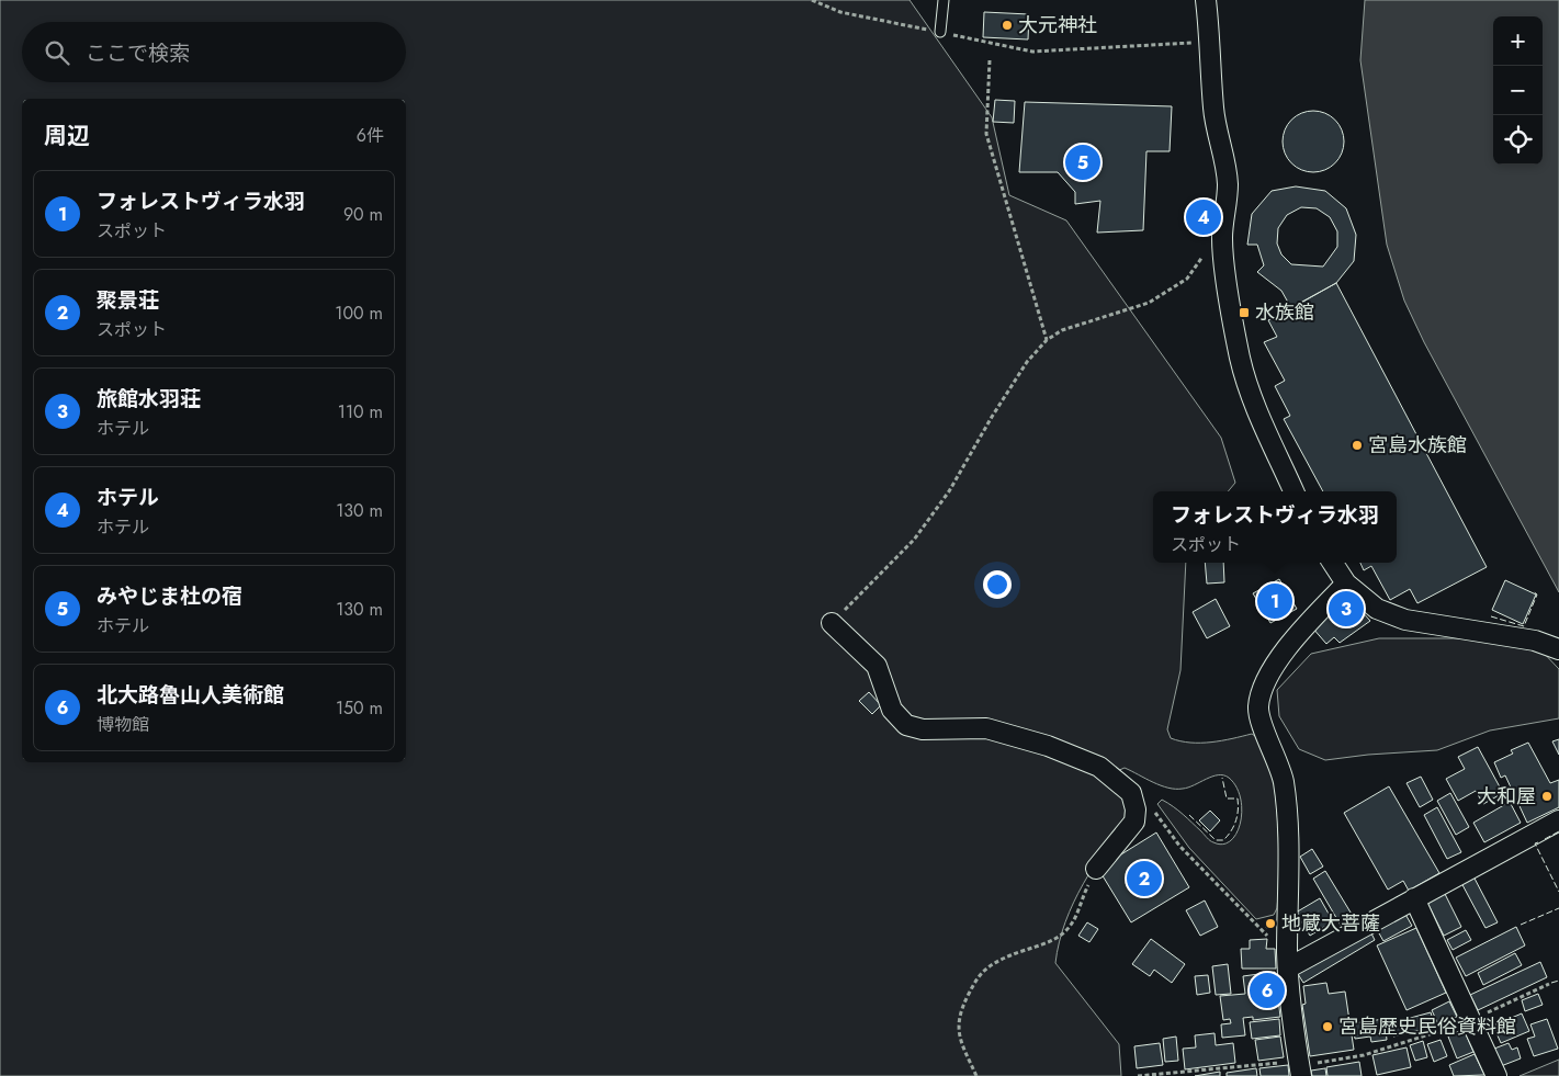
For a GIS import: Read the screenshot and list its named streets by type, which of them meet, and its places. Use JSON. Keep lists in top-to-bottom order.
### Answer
{
  "places": {
    "other": [
      "大元神社",
      "宮島水族館",
      "大和屋",
      "地蔵大菩薩",
      "宮島歴史民俗資料館"
    ],
    "transit": ["水族館"]
  },
  "page": {
    "map_buttons": ["+", "−"],
    "search": "ここで検索",
    "heading": ["周辺", "6件"],
    "pins": [
      "5",
      "4",
      "1",
      "3",
      "2",
      "6"
    ],
    "list": [
      {
        "mark": "1",
        "name": "フォレストヴィラ水羽",
        "note": "スポット",
        "value": "90 m"
      },
      {
        "mark": "2",
        "name": "聚景荘",
        "note": "スポット",
        "value": "100 m"
      },
      {
        "mark": "3",
        "name": "旅館水羽荘",
        "note": "ホテル",
        "value": "110 m"
      },
      {
        "mark": "4",
        "name": "ホテル",
        "note": "ホテル",
        "value": "130 m"
      },
      {
        "mark": "5",
        "name": "みやじま杜の宿",
        "note": "ホテル",
        "value": "130 m"
      },
      {
        "mark": "6",
        "name": "北大路魯山人美術館",
        "note": "博物館",
        "value": "150 m"
      }
    ],
    "popup": ["フォレストヴィラ水羽", "スポット"]
  }
}
